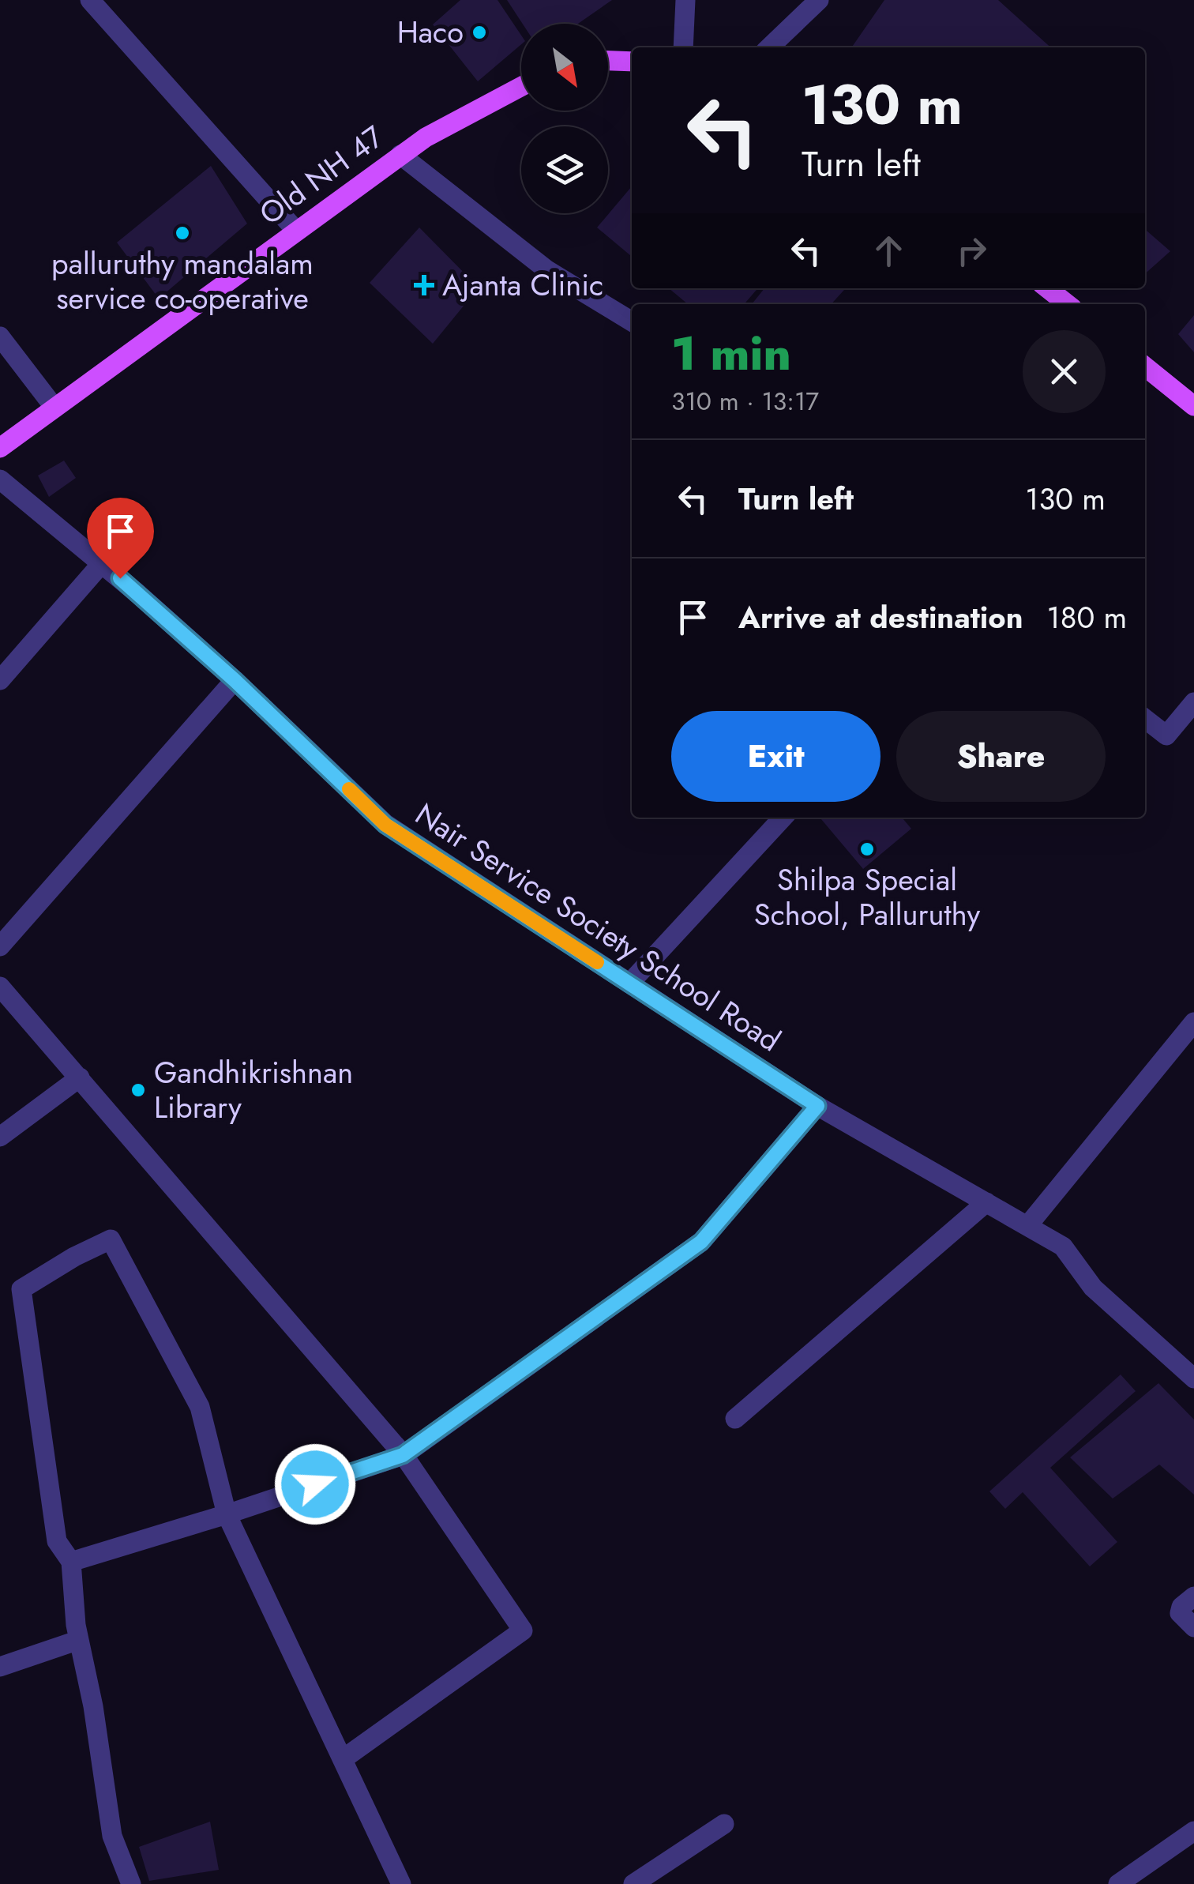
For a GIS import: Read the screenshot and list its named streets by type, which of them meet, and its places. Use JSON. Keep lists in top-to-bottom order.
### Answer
{
  "streets": {
    "main road": ["Old NH 47"],
    "street": ["Nair Service Society School Road"]
  },
  "places": {
    "other": [
      "Haco",
      "palluruthy mandalam service co-operative",
      "Shilpa Special School, Palluruthy",
      "Gandhikrishnan Library"
    ],
    "health": ["Ajanta Clinic"]
  },
  "north": "bottom right",
  "page": {
    "turn": ["130 m", "Turn left"],
    "heading": ["1 min", "310 m · 13:17"],
    "list": [
      {
        "name": "Turn left",
        "value": "130 m"
      },
      {
        "name": "Arrive at destination",
        "value": "180 m"
      }
    ],
    "buttons": ["Exit", "Share"]
  }
}
